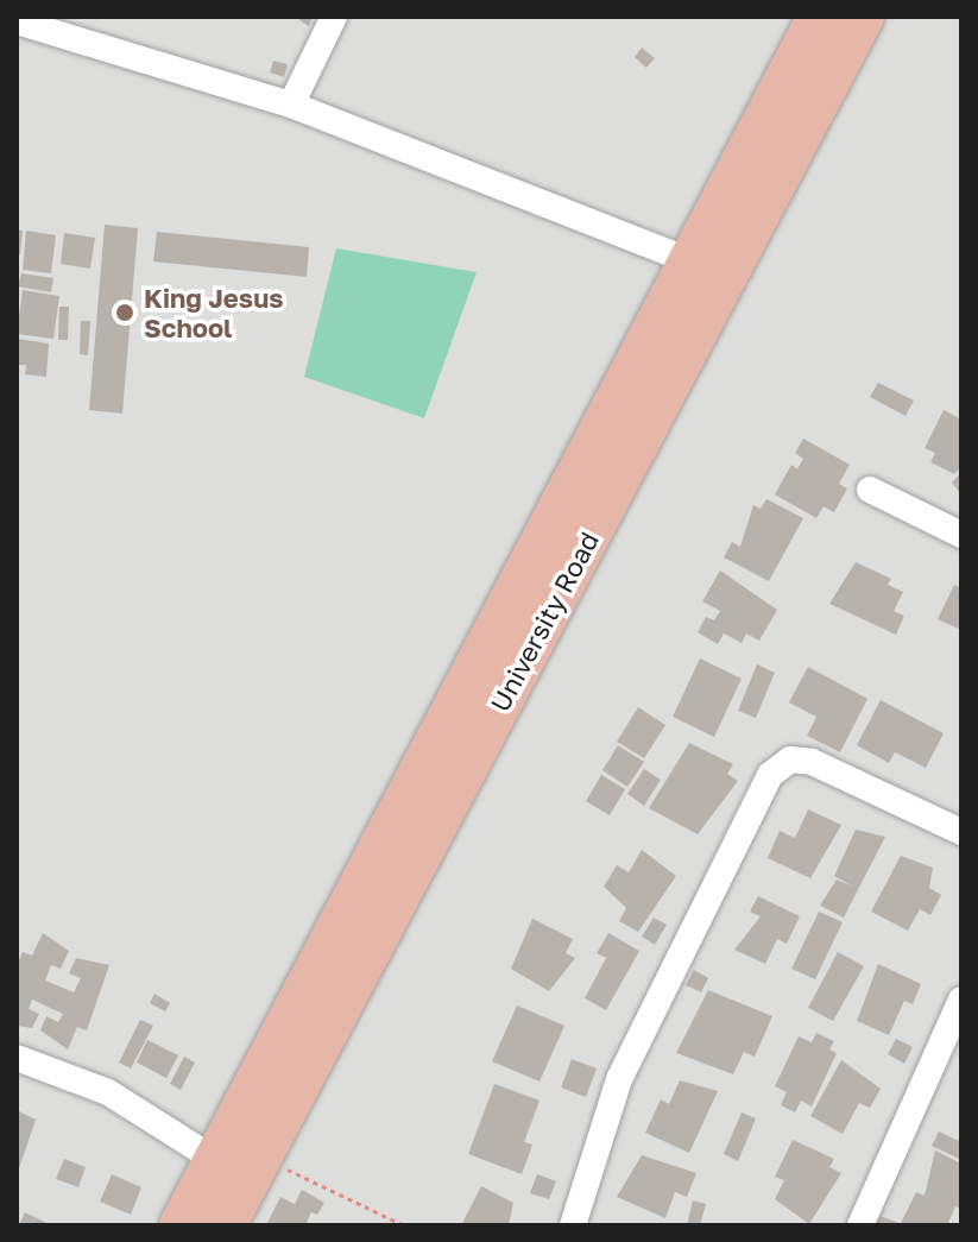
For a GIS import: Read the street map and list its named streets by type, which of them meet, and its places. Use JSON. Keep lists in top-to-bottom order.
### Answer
{
  "streets": {
    "highway": ["University Road"]
  },
  "places": ["King Jesus School"]
}
